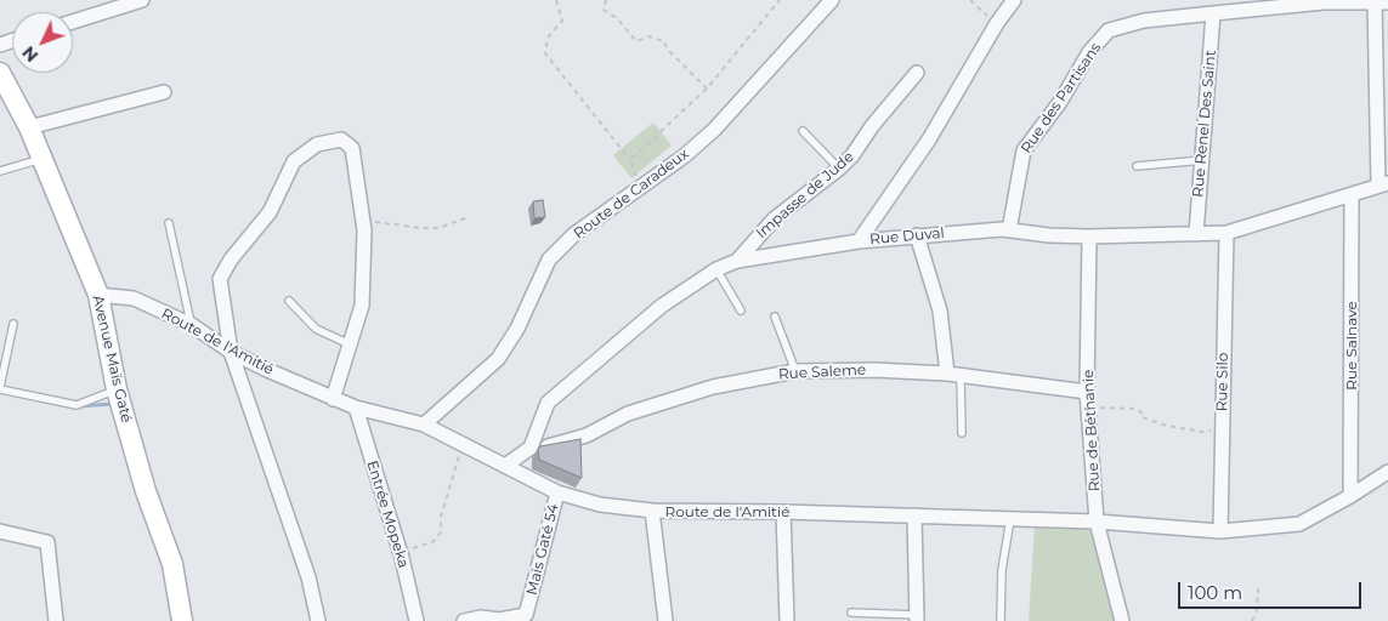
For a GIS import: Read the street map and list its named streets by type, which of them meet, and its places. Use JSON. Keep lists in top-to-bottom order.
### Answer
{
  "streets": {
    "street": [
      "Rue des Partisans",
      "Rue Renel Des Saint",
      "Route de Caradeux",
      "Impasse de Jude",
      "Rue Duval",
      "Route de l'Amitié",
      "Rue Salnave",
      "Avenue Maïs Gaté",
      "Rue Saleme",
      "Rue Silo",
      "Rue de Béthanie",
      "Entrée Mopeka",
      "Maïs Gaté 54"
    ]
  },
  "crossings": [
    ["Rue des Partisans", "Rue Renel Des Saint"],
    ["Rue des Partisans", "Rue Duval"],
    ["Rue Renel Des Saint", "Rue Duval"],
    ["Route de Caradeux", "Route de l'Amitié"],
    ["Impasse de Jude", "Rue Duval"],
    ["Rue Duval", "Rue Salnave"],
    ["Rue Duval", "Rue Saleme"],
    ["Rue Duval", "Rue Silo"],
    ["Rue Duval", "Rue de Béthanie"],
    ["Route de l'Amitié", "Rue Salnave"],
    ["Route de l'Amitié", "Avenue Maïs Gaté"],
    ["Route de l'Amitié", "Rue Silo"],
    ["Route de l'Amitié", "Rue de Béthanie"],
    ["Route de l'Amitié", "Entrée Mopeka"],
    ["Route de l'Amitié", "Maïs Gaté 54"],
    ["Rue Saleme", "Rue de Béthanie"]
  ],
  "scale_bar": "100 m",
  "north": "bottom left"
}
